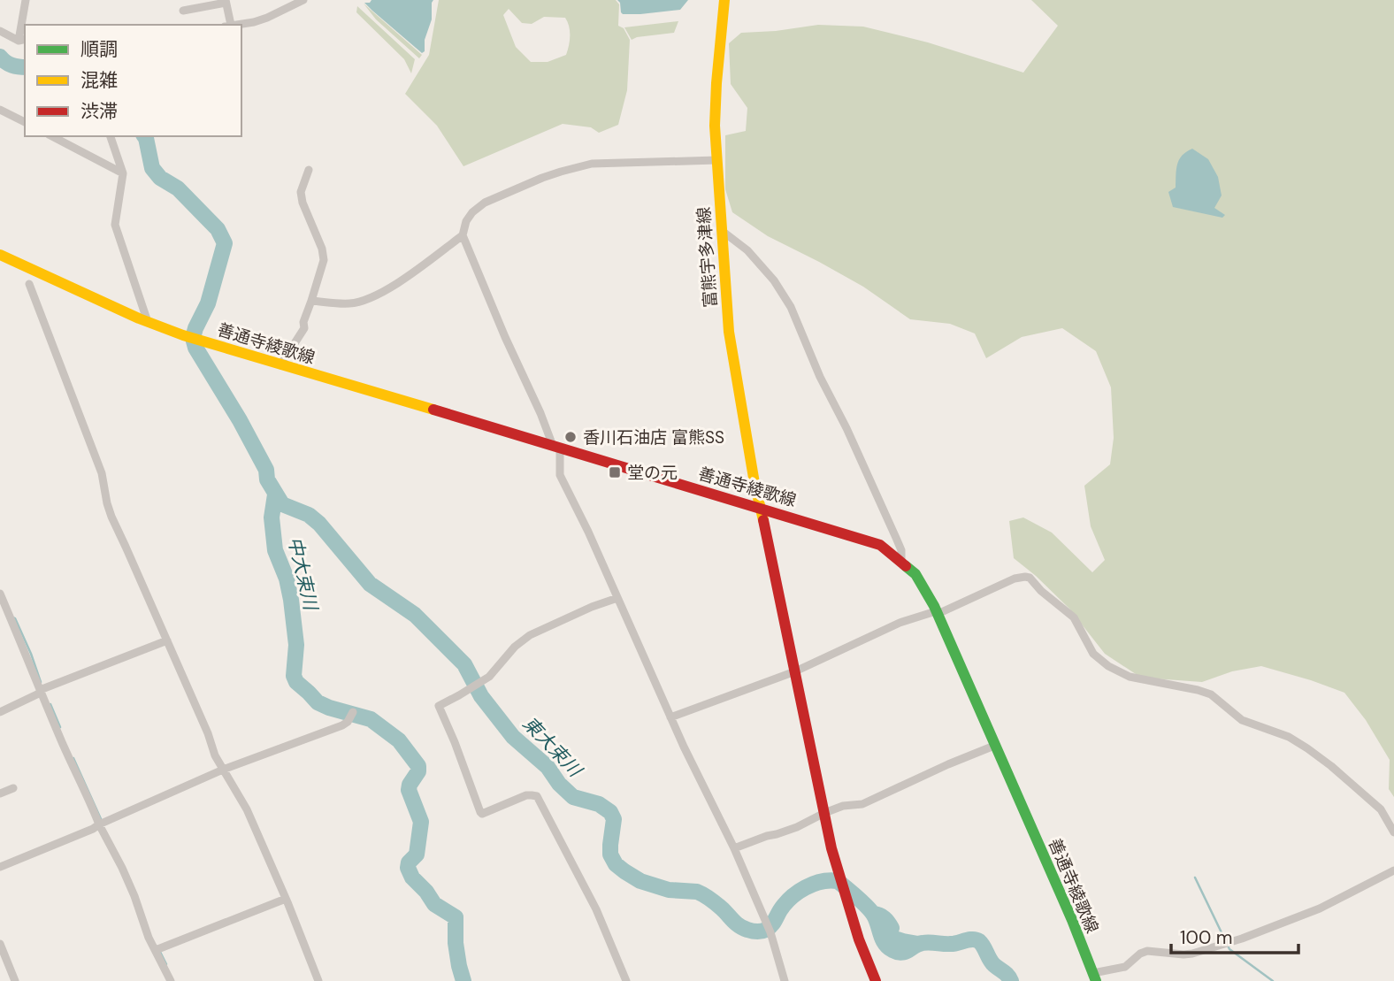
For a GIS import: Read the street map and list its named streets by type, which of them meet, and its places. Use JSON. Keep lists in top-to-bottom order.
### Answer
{
  "streets": {
    "main road": ["富熊宇多津線", "善通寺綾歌線"]
  },
  "crossings": [
    ["富熊宇多津線", "善通寺綾歌線"]
  ],
  "water": ["中大束川", "東大束川"],
  "places": {
    "other": ["香川石油店 富熊SS"],
    "transit": ["堂の元"]
  },
  "legend": ["順調", "混雑", "渋滞"],
  "scale_bar": "100 m"
}
